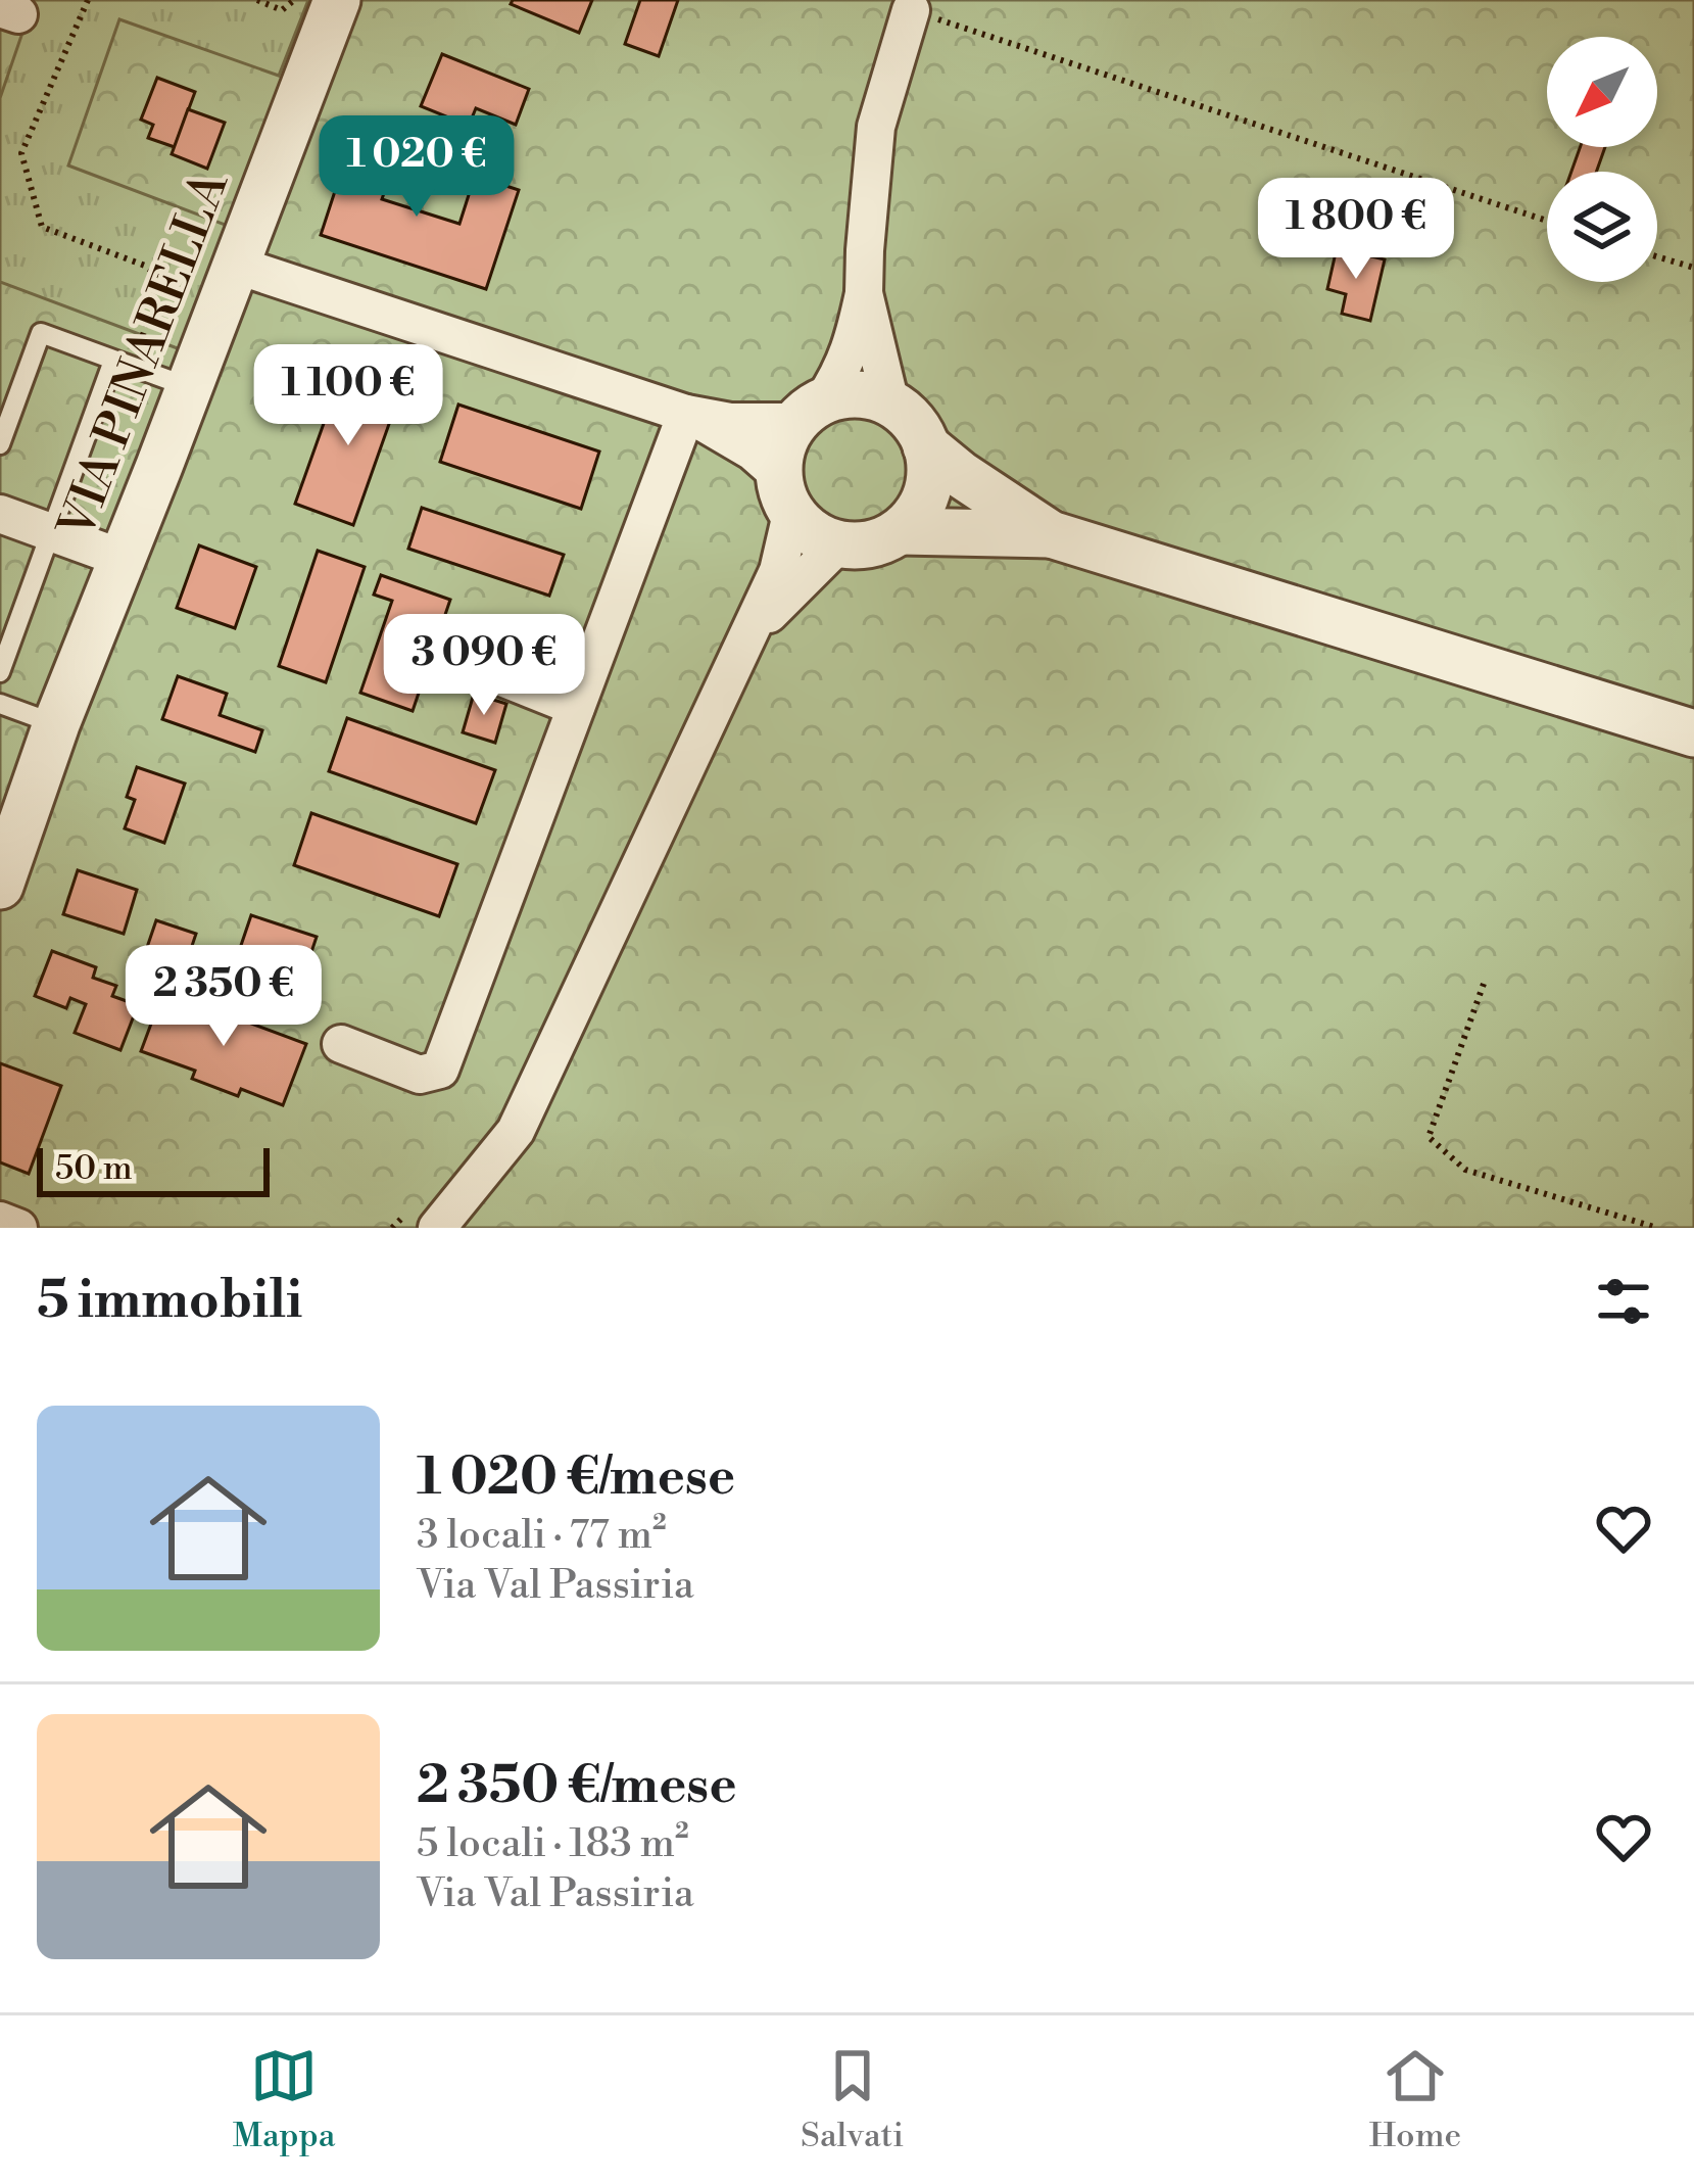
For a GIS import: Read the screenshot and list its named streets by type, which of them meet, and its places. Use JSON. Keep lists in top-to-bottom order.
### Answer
{
  "streets": {
    "street": ["VIA PINARELLA"]
  },
  "scale_bar": "50 m",
  "north": "bottom left",
  "page": {
    "price": [
      "1 020 €",
      "1 800 €",
      "1 100 €",
      "3 090 €",
      "2 350 €"
    ],
    "scale": "50 m",
    "heading": "5 immobili",
    "list": [
      {
        "name": "1 020 €/mese",
        "note": "3 locali · 77 m² · Via Val Passiria"
      },
      {
        "name": "2 350 €/mese",
        "note": "5 locali · 183 m² · Via Val Passiria"
      }
    ],
    "tabs": ["Mappa", "Salvati", "Home"]
  }
}
